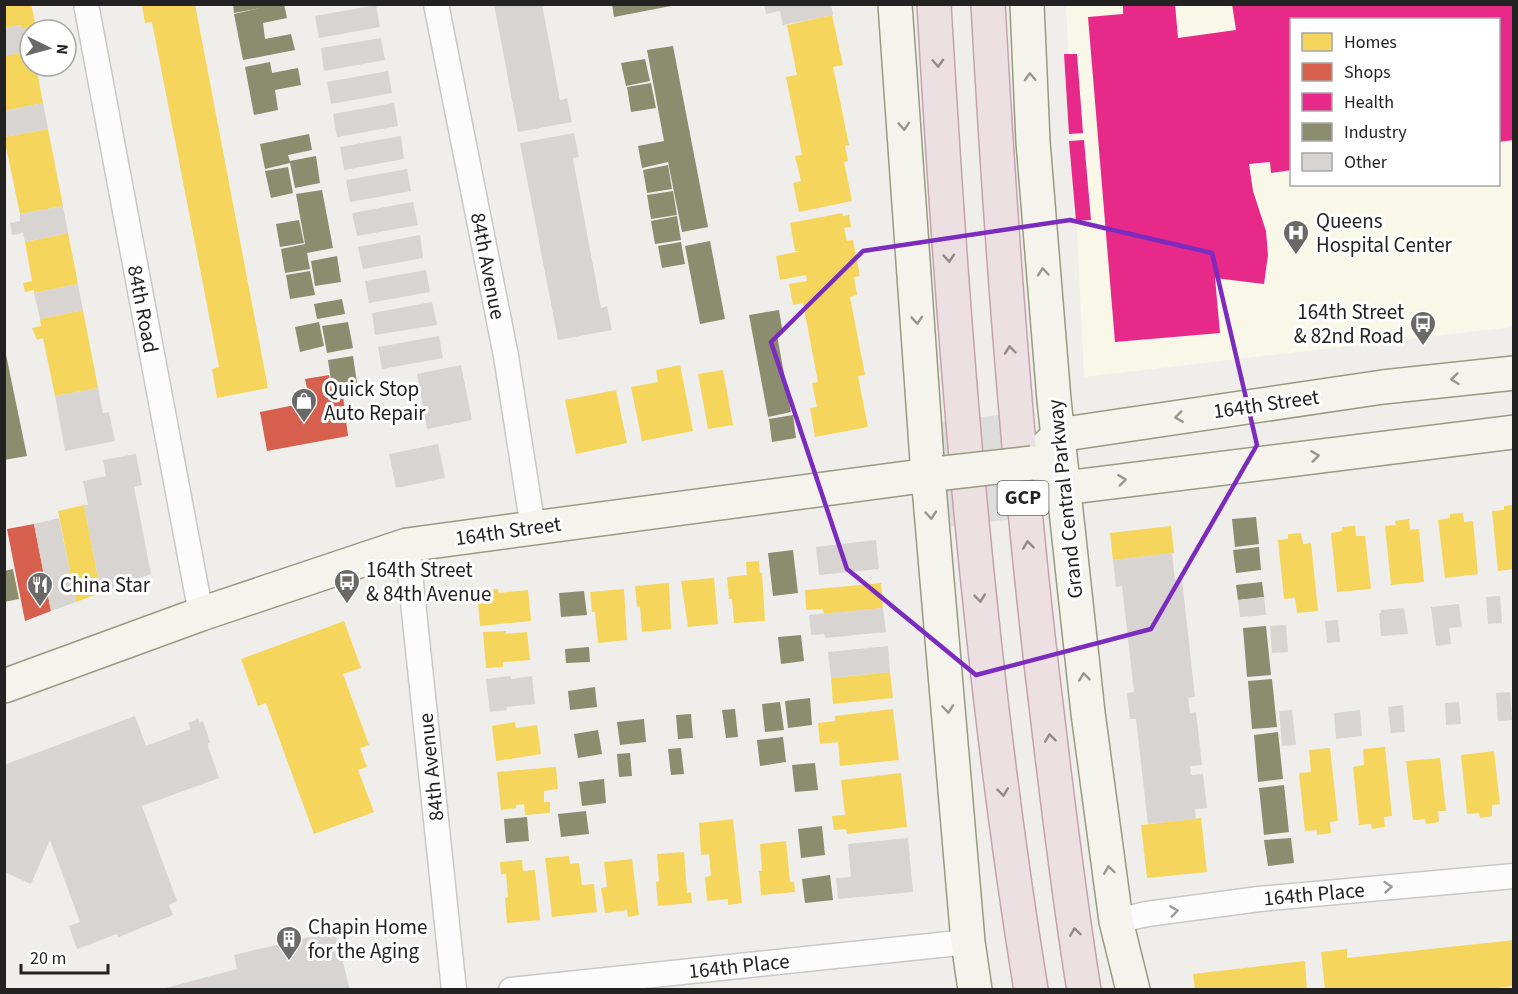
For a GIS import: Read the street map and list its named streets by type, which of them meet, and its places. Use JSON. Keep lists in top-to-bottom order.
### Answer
{
  "streets": {
    "highway": ["GCP", "Grand Central Parkway"],
    "street": [
      "84th Avenue",
      "84th Road",
      "164th Street",
      "164th Place"
    ]
  },
  "crossings": [
    ["84th Avenue", "164th Street"],
    ["84th Road", "164th Street"],
    ["164th Street", "Grand Central Parkway"],
    ["Grand Central Parkway", "164th Place"]
  ],
  "one_way": ["164th Place"],
  "places": {
    "hospital": ["Queens Hospital Center"],
    "bus stop": ["164th Street & 82nd Road", "164th Street & 84th Avenue"],
    "shop": ["Quick Stop Auto Repair"],
    "restaurant": ["China Star"],
    "building": ["Chapin Home for the Aging"]
  },
  "legend": [
    "Homes",
    "Shops",
    "Health",
    "Industry",
    "Other"
  ],
  "scale_bar": "20 m",
  "north": "right"
}
